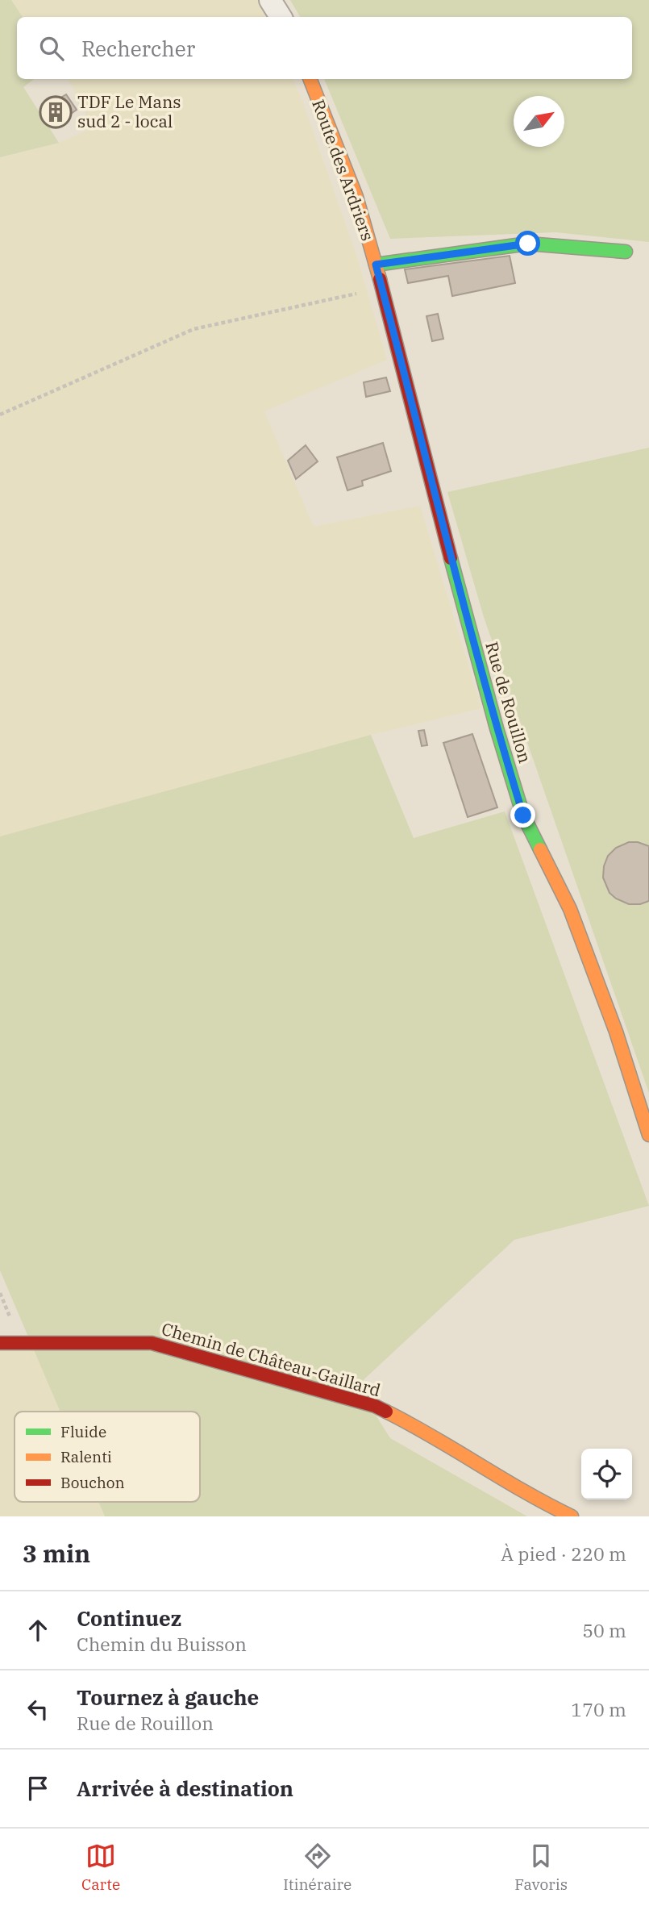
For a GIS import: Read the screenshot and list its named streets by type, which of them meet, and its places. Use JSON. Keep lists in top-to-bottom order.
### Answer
{
  "streets": {
    "street": ["Route des Ardriers", "Rue de Rouillon", "Chemin de Château-Gaillard"]
  },
  "crossings": [
    ["Route des Ardriers", "Rue de Rouillon"]
  ],
  "places": {
    "building": ["TDF Le Mans sud 2 - local"]
  },
  "legend": ["Fluide", "Ralenti", "Bouchon"],
  "north": "top right",
  "page": {
    "search": "Rechercher",
    "heading": ["3 min", "À pied · 220 m"],
    "list": [
      ["Continuez", "Chemin du Buisson", "50 m"],
      ["Tournez à gauche", "Rue de Rouillon", "170 m"],
      "Arrivée à destination"
    ],
    "nav": ["Carte", "Itinéraire", "Favoris"]
  }
}
